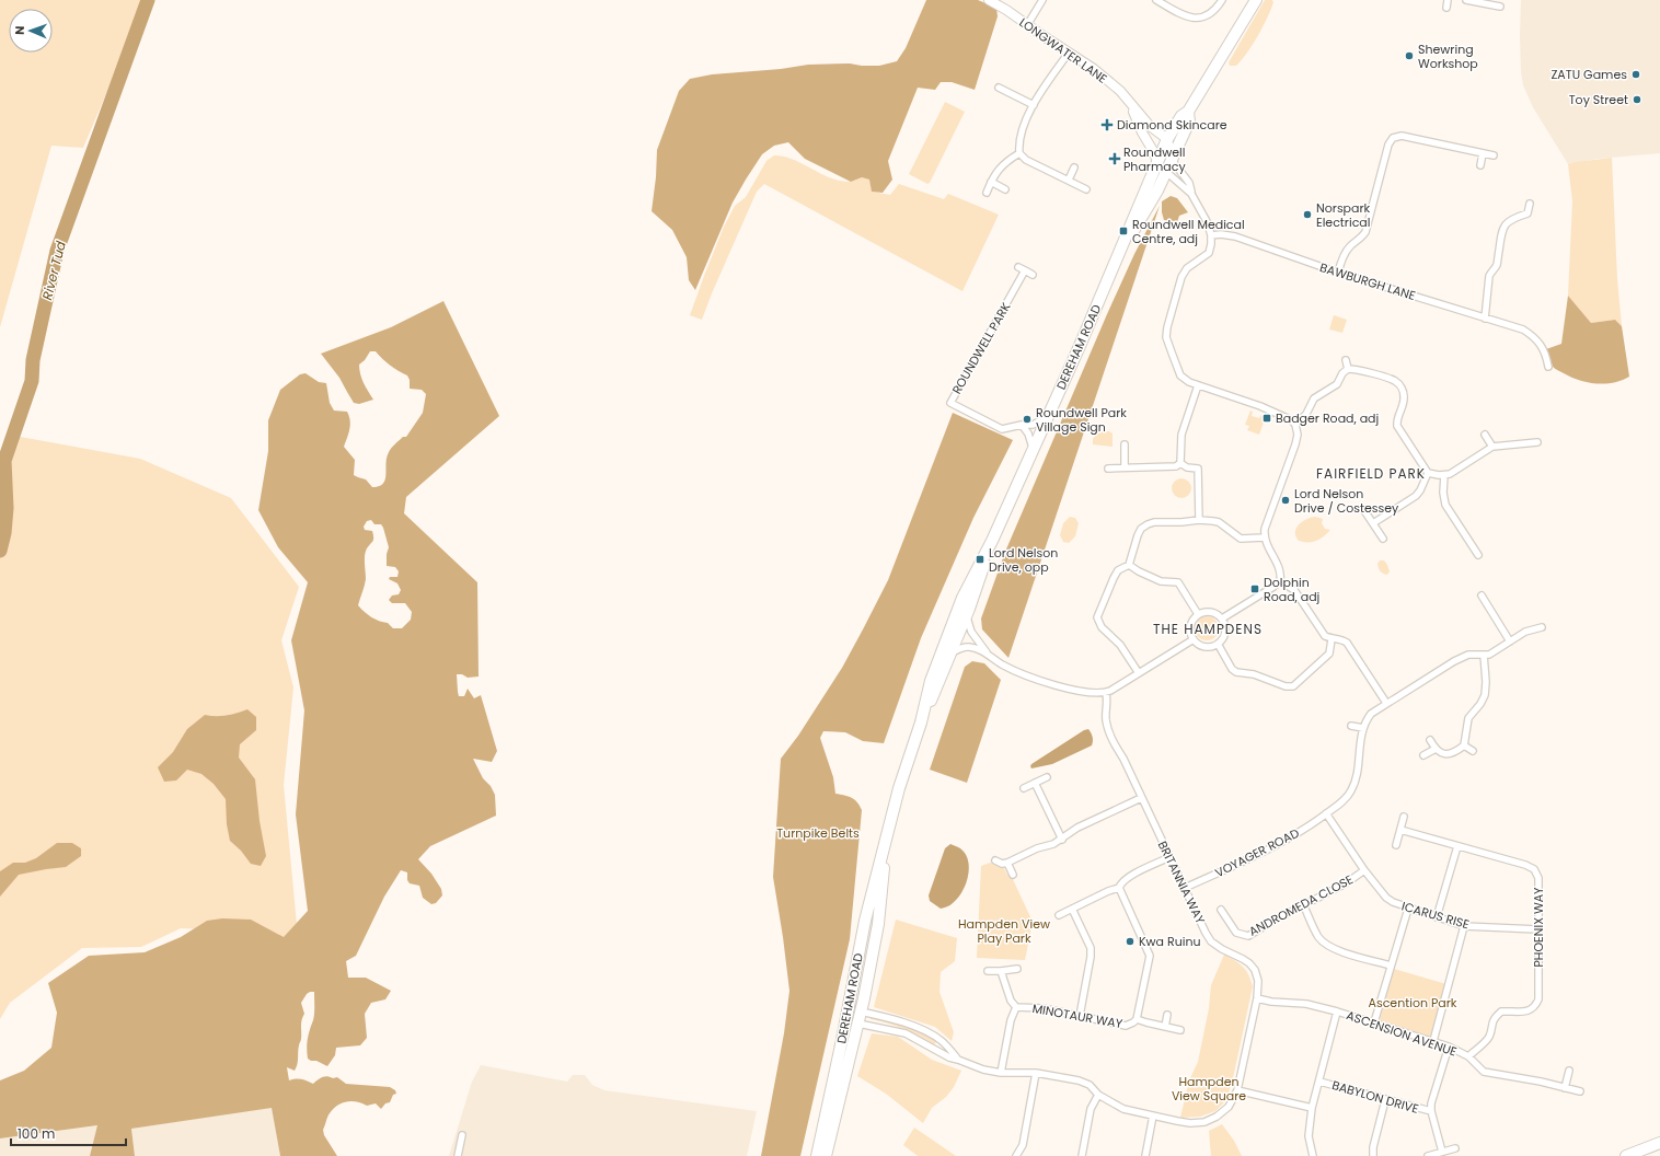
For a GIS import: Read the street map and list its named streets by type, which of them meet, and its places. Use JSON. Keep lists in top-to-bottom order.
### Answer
{
  "streets": {
    "highway": ["DEREHAM ROAD"],
    "street": [
      "LONGWATER LANE",
      "BAWBURGH LANE",
      "ROUNDWELL PARK",
      "VOYAGER ROAD",
      "BRITANNIA WAY",
      "ANDROMEDA CLOSE",
      "ICARUS RISE",
      "PHOENIX WAY",
      "MINOTAUR WAY",
      "ASCENSION AVENUE",
      "BABYLON DRIVE"
    ]
  },
  "crossings": [
    ["LONGWATER LANE", "DEREHAM ROAD"],
    ["DEREHAM ROAD", "ROUNDWELL PARK"],
    ["DEREHAM ROAD", "BRITANNIA WAY"],
    ["VOYAGER ROAD", "BRITANNIA WAY"],
    ["VOYAGER ROAD", "ICARUS RISE"],
    ["BRITANNIA WAY", "MINOTAUR WAY"],
    ["BRITANNIA WAY", "ASCENSION AVENUE"],
    ["ANDROMEDA CLOSE", "ICARUS RISE"],
    ["ICARUS RISE", "PHOENIX WAY"],
    ["PHOENIX WAY", "ASCENSION AVENUE"]
  ],
  "districts": ["FAIRFIELD PARK", "THE HAMPDENS"],
  "water": ["River Tud"],
  "parks": [
    "Turnpike Belts",
    "Hampden View Play Park",
    "Ascention Park",
    "Hampden View Square"
  ],
  "places": {
    "other": [
      "Shewring Workshop",
      "ZATU Games",
      "Toy Street",
      "Norspark Electrical",
      "Roundwell Park Village Sign",
      "Lord Nelson Drive / Costessey",
      "Kwa Ruinu"
    ],
    "health": ["Diamond Skincare", "Roundwell Pharmacy"],
    "transit": [
      "Roundwell Medical Centre, adj",
      "Badger Road, adj",
      "Lord Nelson Drive, opp",
      "Dolphin Road, adj"
    ]
  },
  "scale_bar": "100 m",
  "north": "left"
}
